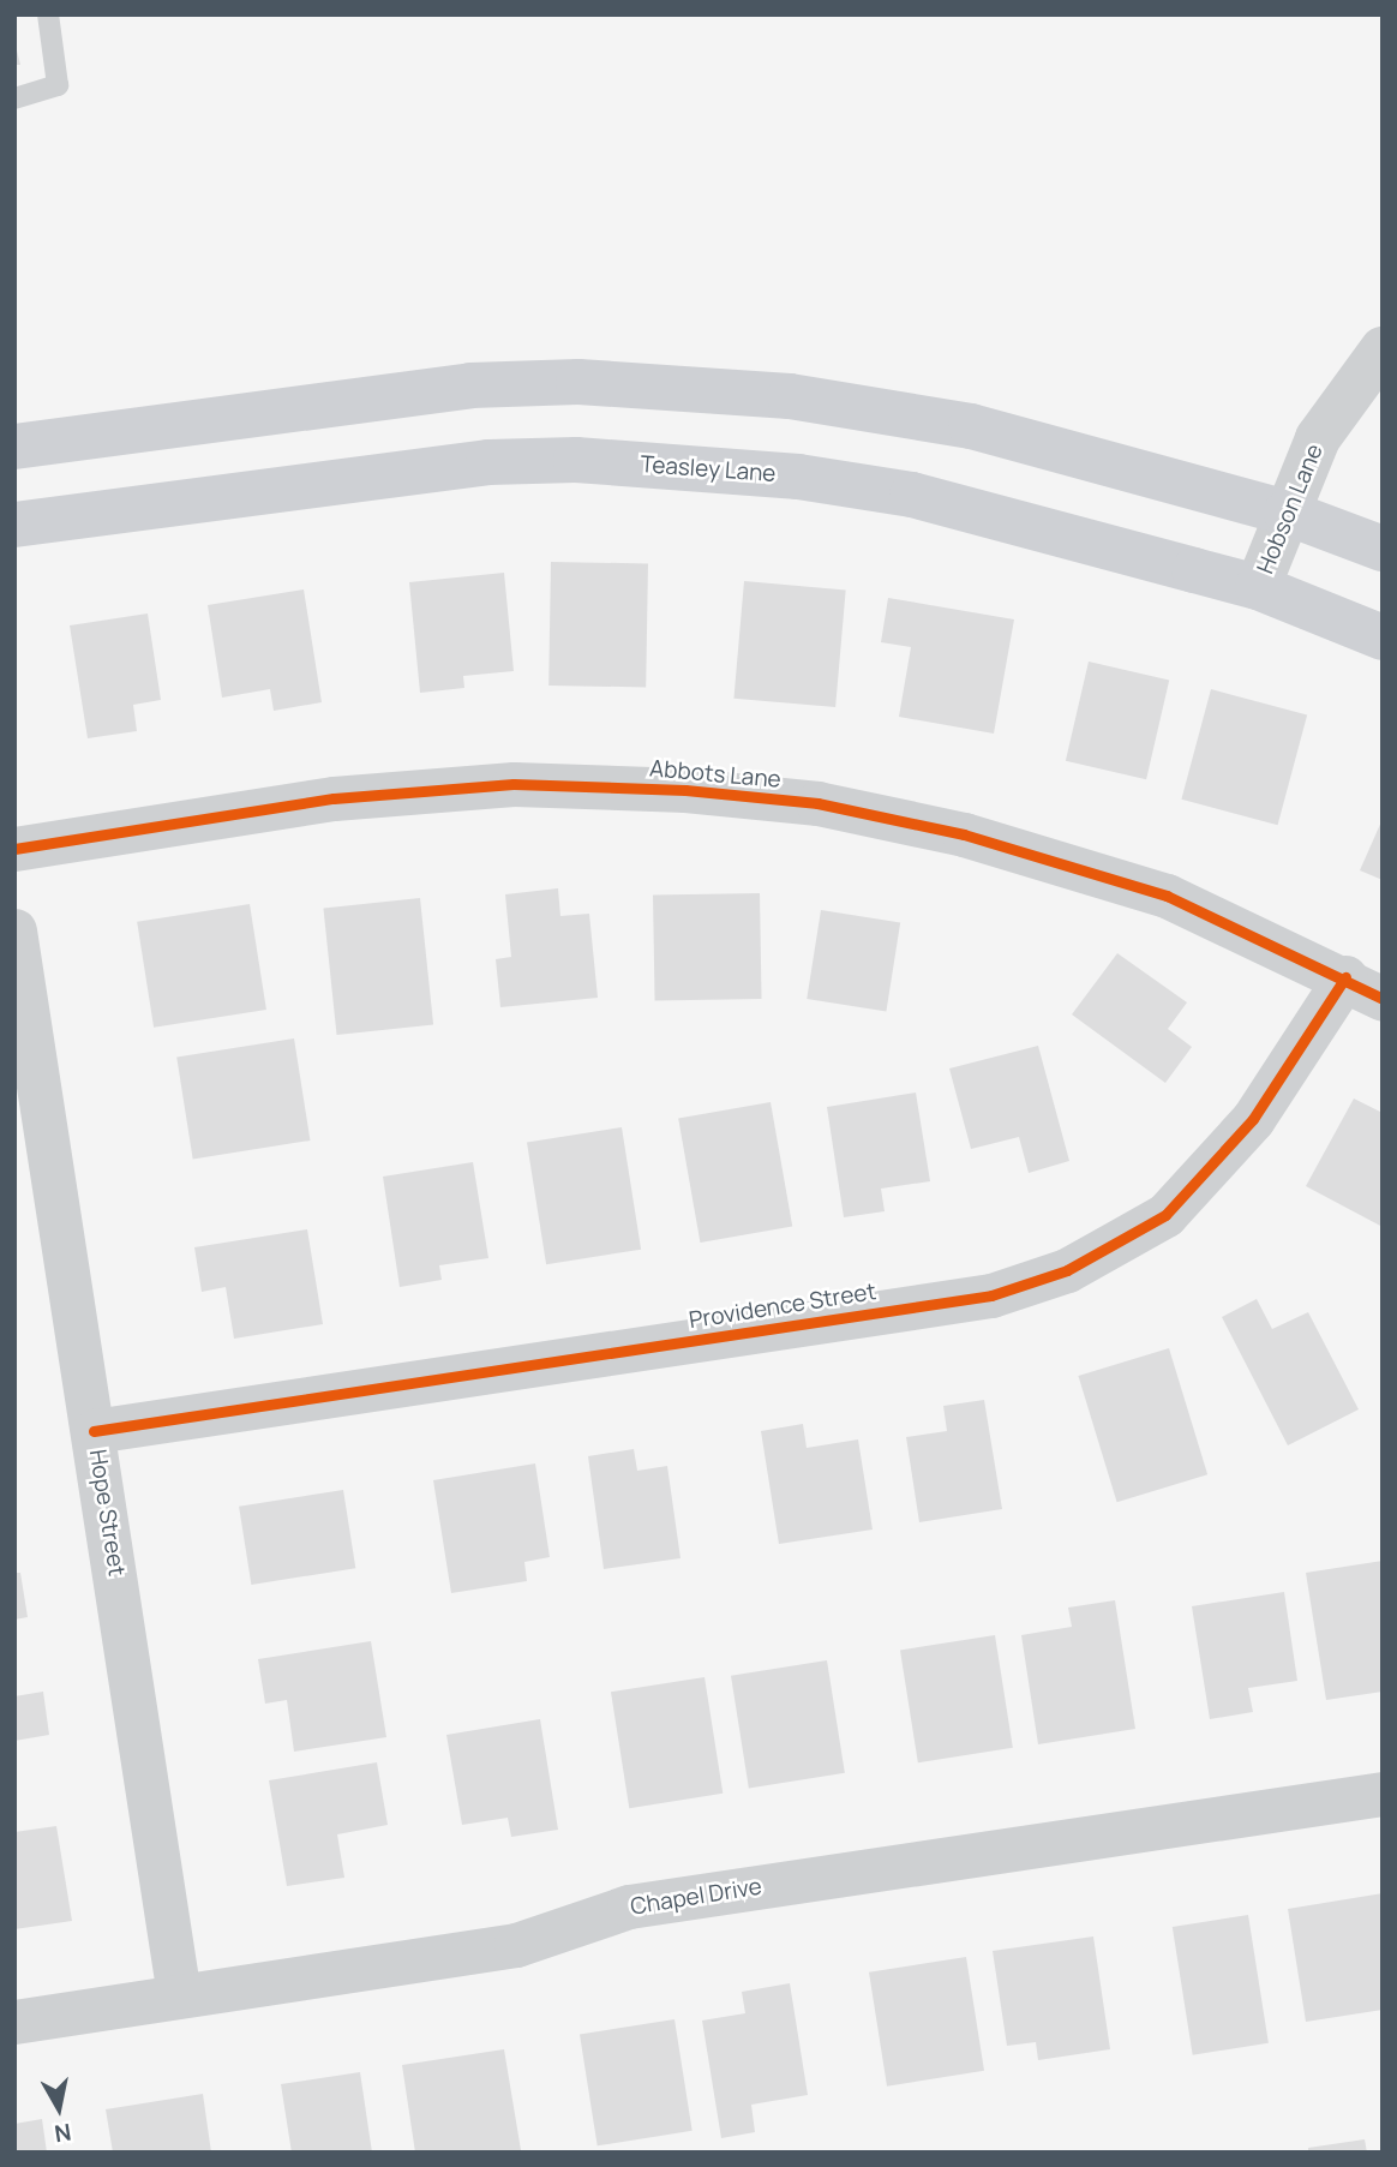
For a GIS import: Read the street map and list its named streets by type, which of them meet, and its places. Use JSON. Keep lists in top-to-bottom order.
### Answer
{
  "streets": {
    "main road": ["Teasley Lane"],
    "street": [
      "Hobson Lane",
      "Abbots Lane",
      "Providence Street",
      "Hope Street",
      "Chapel Drive"
    ]
  },
  "crossings": [
    ["Teasley Lane", "Hobson Lane"],
    ["Abbots Lane", "Providence Street"],
    ["Providence Street", "Hope Street"],
    ["Hope Street", "Chapel Drive"]
  ],
  "north": "bottom"
}
